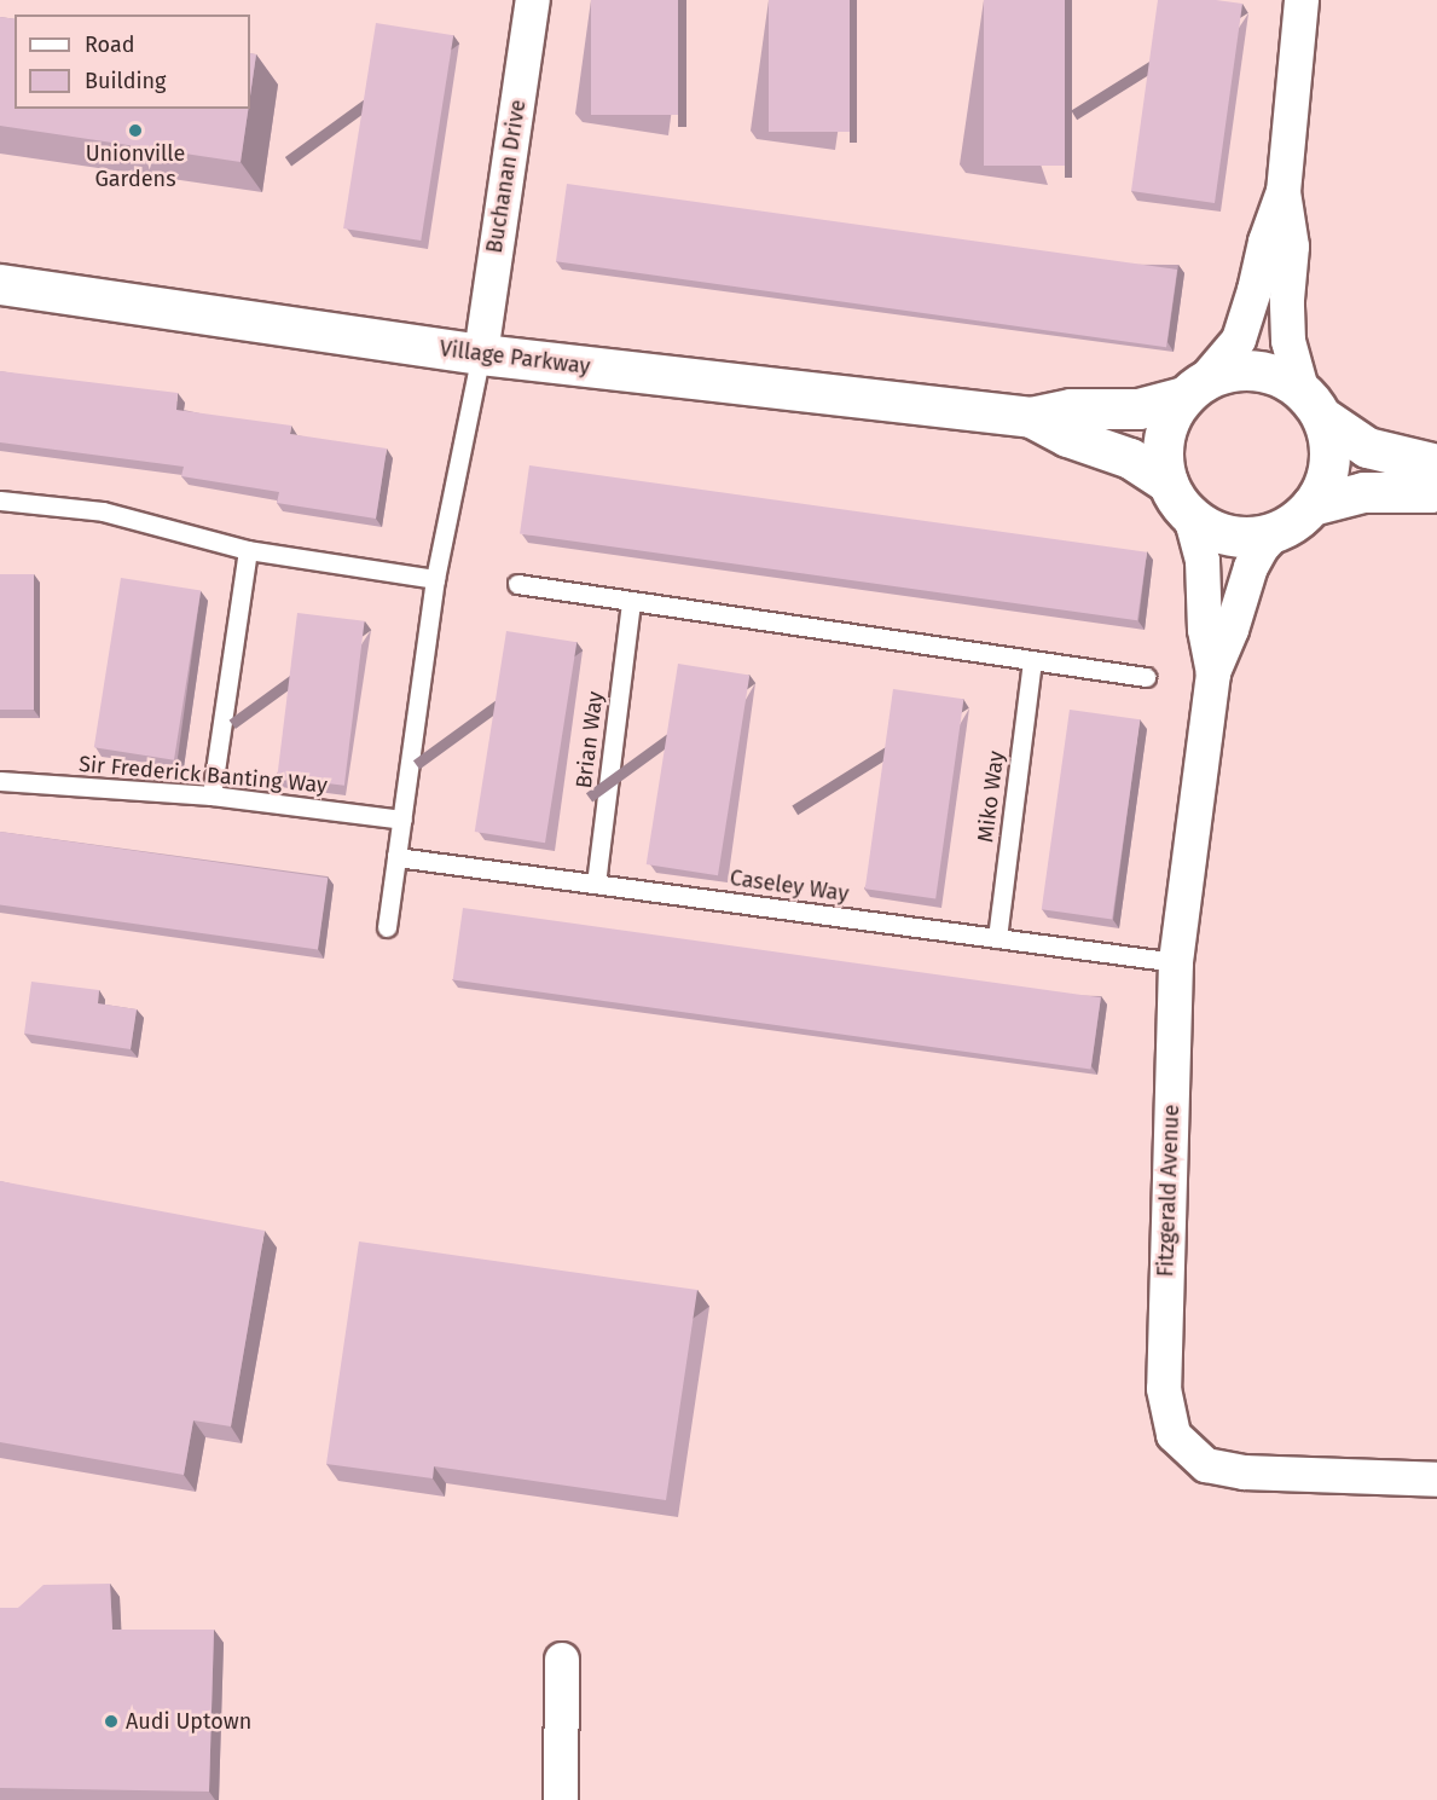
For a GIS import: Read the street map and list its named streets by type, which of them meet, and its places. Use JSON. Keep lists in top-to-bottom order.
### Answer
{
  "streets": {
    "main road": ["Village Parkway"],
    "street": ["Buchanan Drive", "Fitzgerald Avenue"],
    "lane": [
      "Brian Way",
      "Sir Frederick Banting Way",
      "Miko Way",
      "Caseley Way"
    ]
  },
  "crossings": [
    ["Buchanan Drive", "Village Parkway"],
    ["Village Parkway", "Fitzgerald Avenue"],
    ["Brian Way", "Caseley Way"],
    ["Miko Way", "Caseley Way"],
    ["Caseley Way", "Fitzgerald Avenue"]
  ],
  "places": ["Unionville Gardens", "Audi Uptown"],
  "legend": ["Road", "Building"]
}
